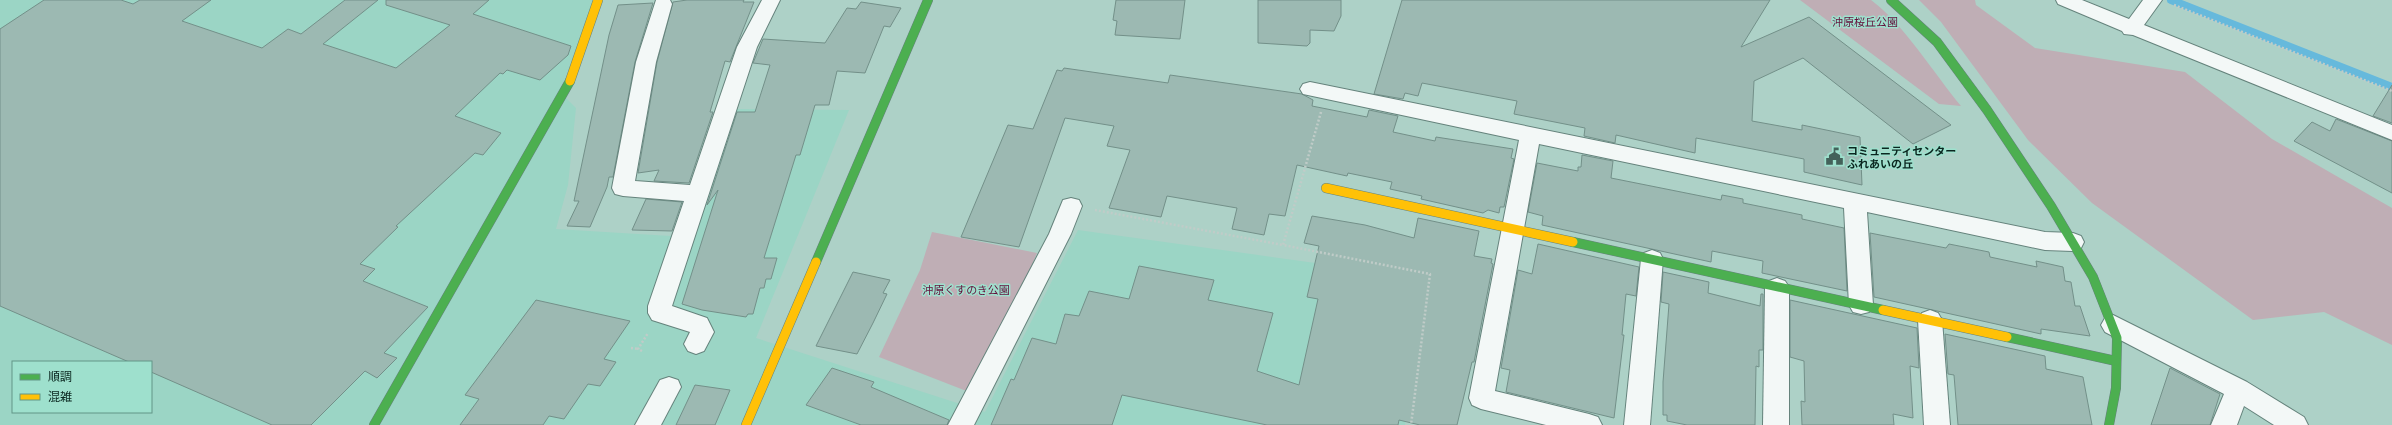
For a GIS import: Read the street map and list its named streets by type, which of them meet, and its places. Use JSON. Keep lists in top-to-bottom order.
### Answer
{
  "parks": ["沖原桜丘公園", "沖原くすのき公園"],
  "places": {
    "public building": ["コミュニティセンター ふれあいの丘"]
  },
  "legend": ["順調", "混雑"]
}
